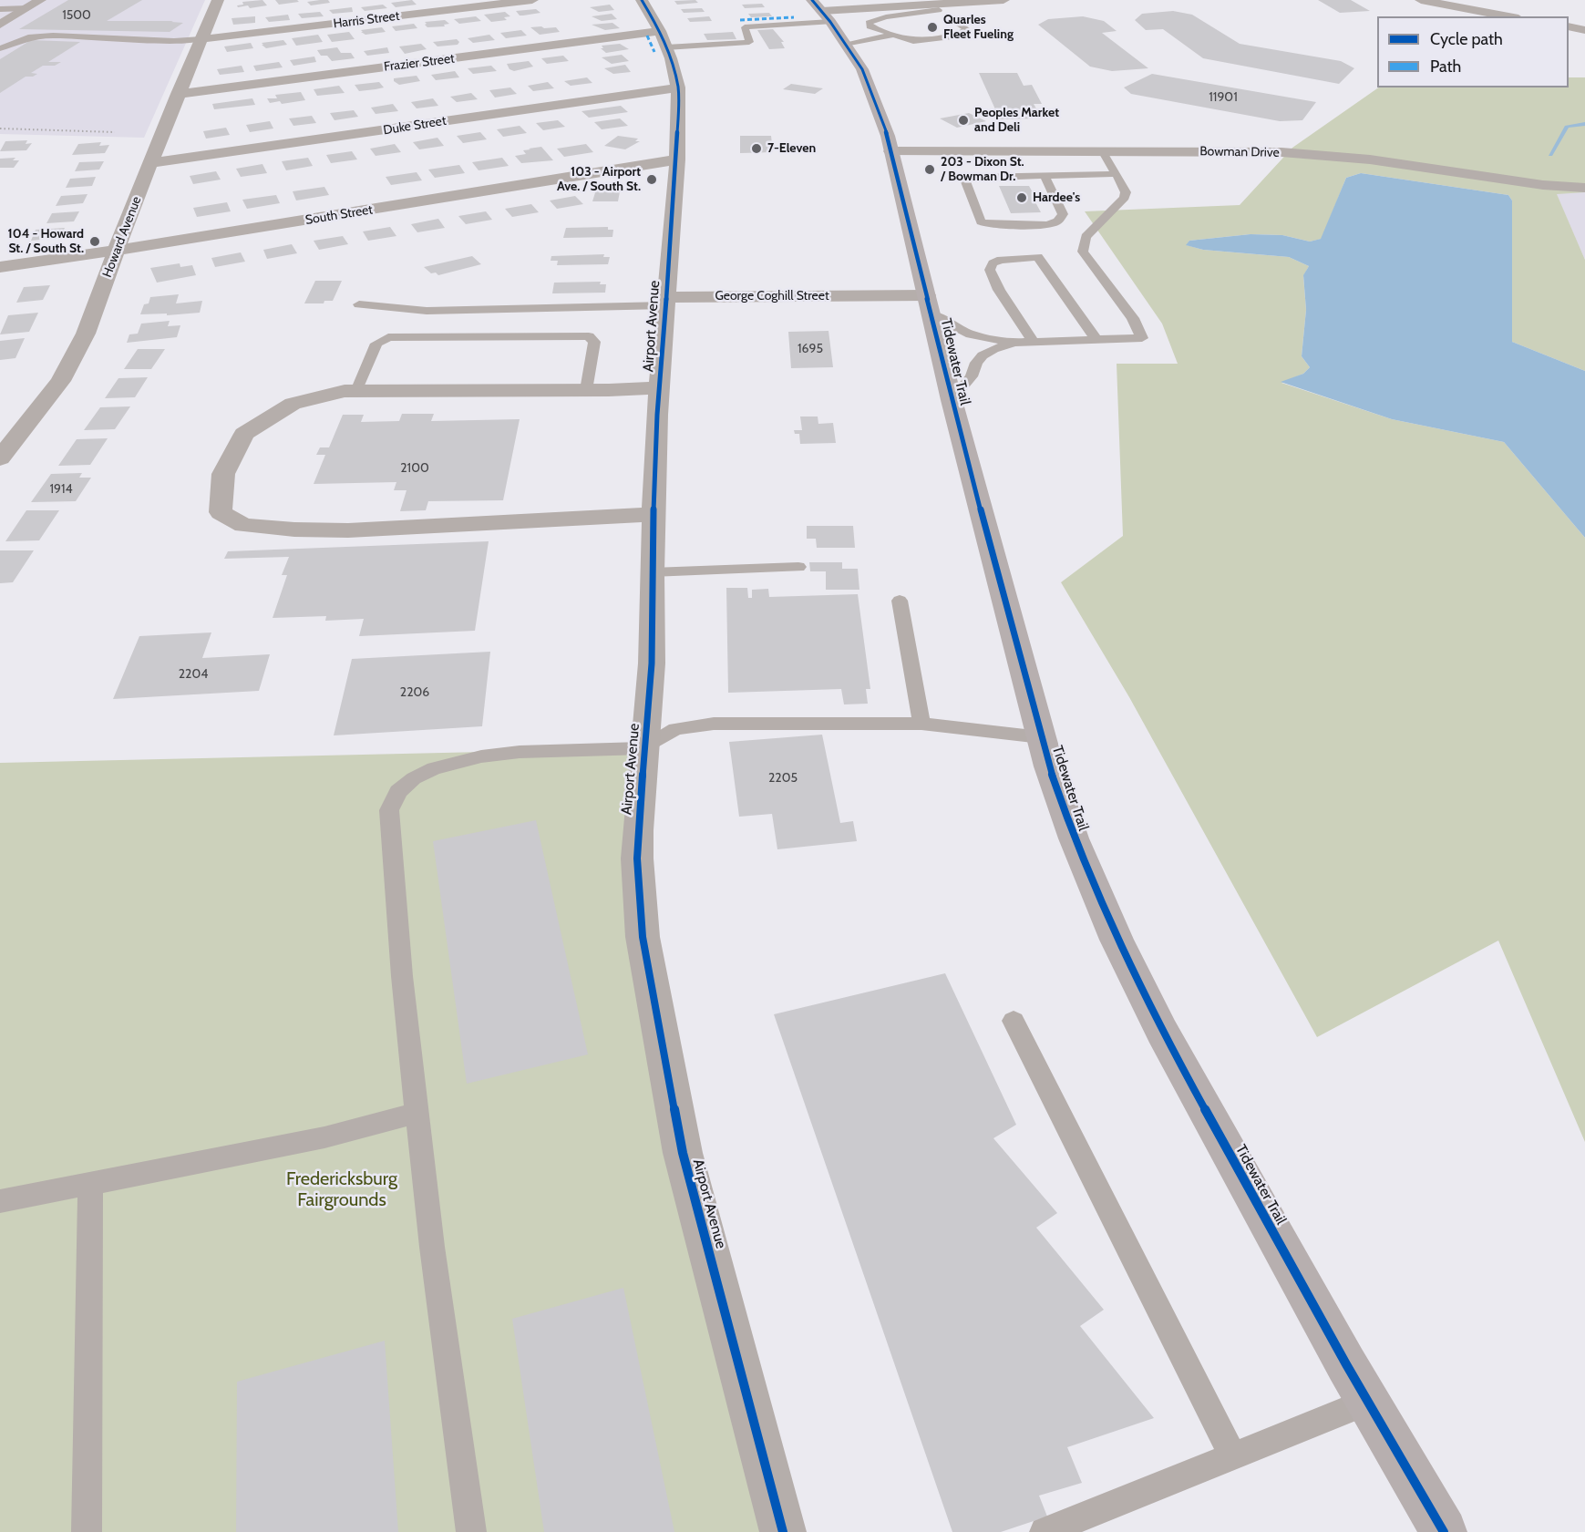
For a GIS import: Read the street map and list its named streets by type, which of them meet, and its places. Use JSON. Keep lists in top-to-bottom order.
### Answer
{
  "streets": {
    "main road": ["Tidewater Trail"],
    "street": [
      "Harris Street",
      "Frazier Street",
      "Duke Street",
      "Bowman Drive",
      "South Street",
      "Howard Avenue",
      "George Coghill Street",
      "Airport Avenue"
    ]
  },
  "crossings": [
    ["Harris Street", "Howard Avenue"],
    ["Frazier Street", "Howard Avenue"],
    ["Frazier Street", "Airport Avenue"],
    ["Duke Street", "Howard Avenue"],
    ["Duke Street", "Airport Avenue"],
    ["Bowman Drive", "Tidewater Trail"],
    ["South Street", "Howard Avenue"],
    ["South Street", "Airport Avenue"],
    ["George Coghill Street", "Airport Avenue"],
    ["George Coghill Street", "Tidewater Trail"]
  ],
  "parks": ["Fredericksburg Fairgrounds"],
  "places": [
    "Quarles Fleet Fueling",
    "Peoples Market and Deli",
    "7-Eleven",
    "203 - Dixon St. / Bowman Dr.",
    "103 - Airport Ave. / South St.",
    "Hardee's",
    "104 - Howard St. / South St."
  ],
  "house_numbers": [
    "1500",
    "11901",
    "1695",
    "2100",
    "1914",
    "2204",
    "2206",
    "2205"
  ],
  "legend": ["Cycle path", "Path"]
}
